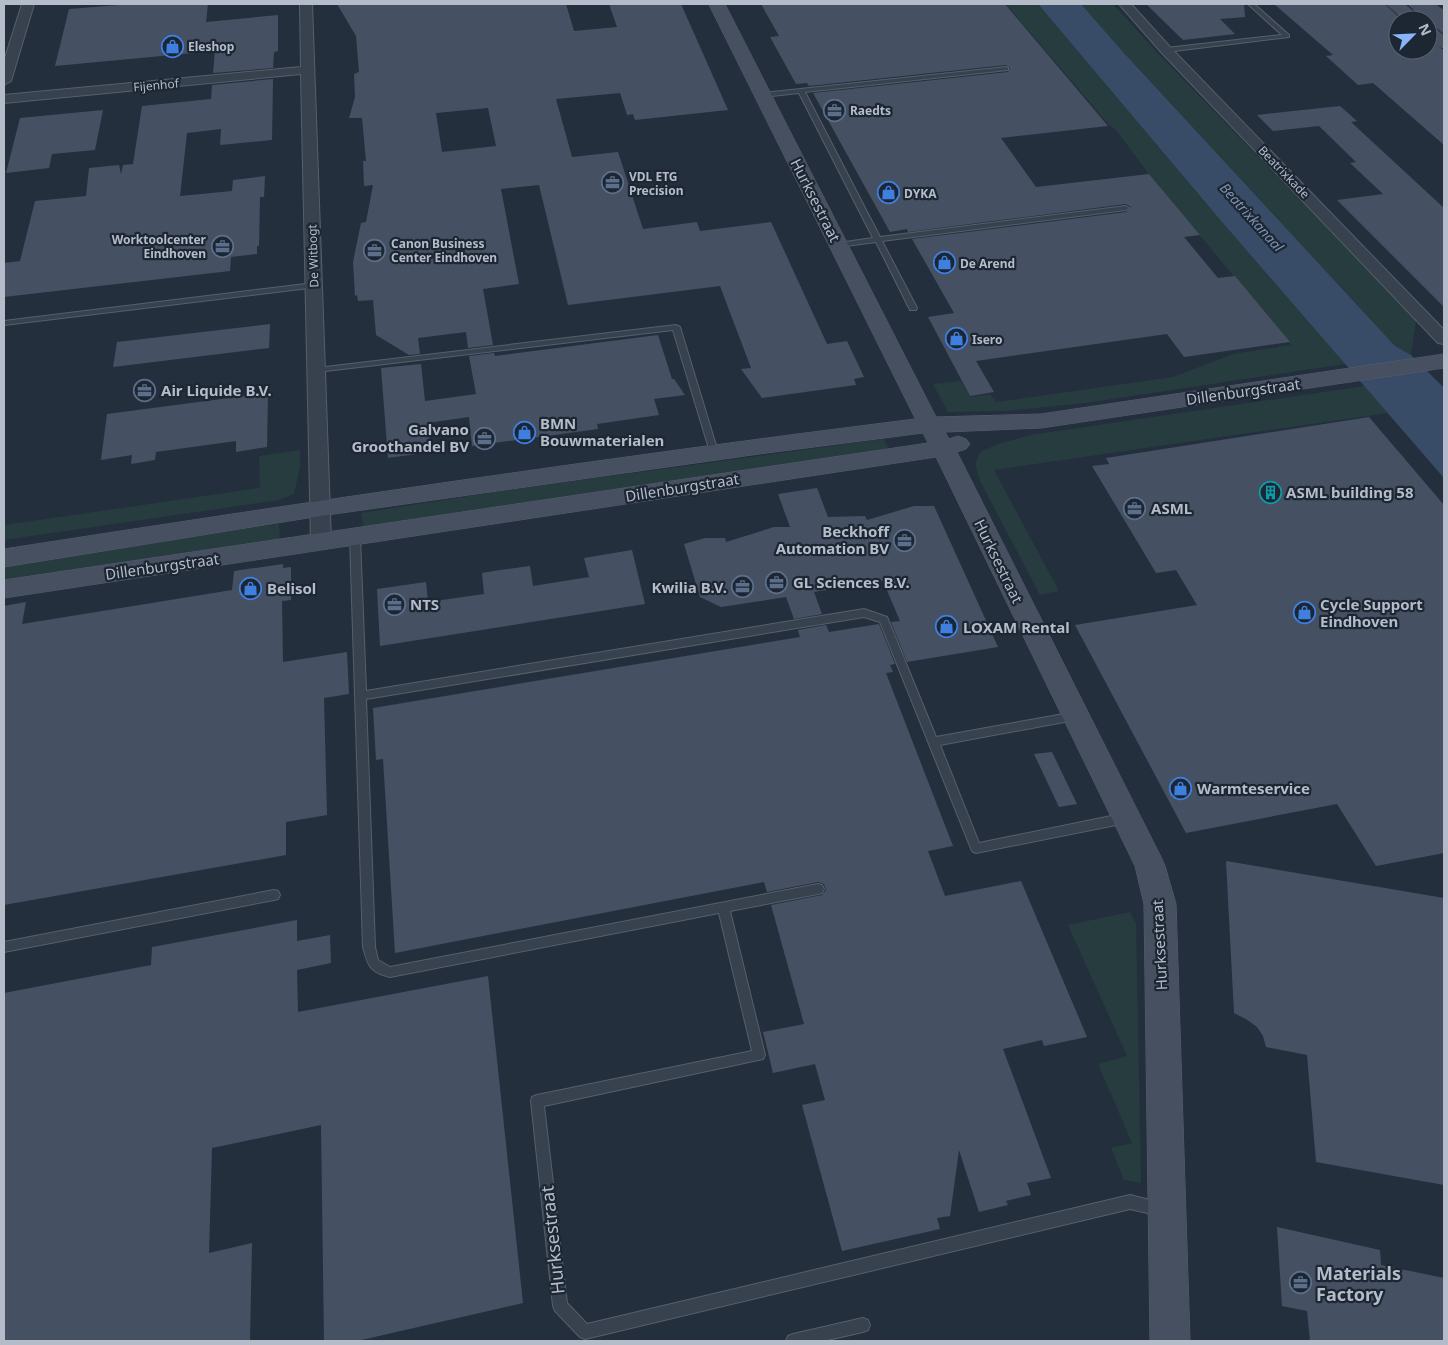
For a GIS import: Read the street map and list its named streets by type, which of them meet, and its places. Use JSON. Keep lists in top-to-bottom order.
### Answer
{
  "streets": {
    "street": [
      "Fijenhof",
      "Beatrixkade",
      "Hurksestraat",
      "De Witbogt",
      "Dillenburgstraat"
    ]
  },
  "crossings": [
    ["Fijenhof", "De Witbogt"],
    ["Hurksestraat", "Dillenburgstraat"],
    ["De Witbogt", "Dillenburgstraat"]
  ],
  "water": ["Beatrixkanaal"],
  "places": {
    "shop": [
      "Eleshop",
      "DYKA",
      "De Arend",
      "Isero",
      "BMN Bouwmaterialen",
      "Belisol",
      "Cycle Support Eindhoven",
      "LOXAM Rental",
      "Warmteservice"
    ],
    "office": [
      "Raedts",
      "VDL ETG Precision",
      "Worktoolcenter Eindhoven",
      "Canon Business Center Eindhoven",
      "Air Liquide B.V.",
      "Galvano Groothandel BV",
      "ASML",
      "Beckhoff Automation BV",
      "GL Sciences B.V.",
      "Kwilia B.V.",
      "NTS",
      "Materials Factory"
    ],
    "building": ["ASML building 58"]
  },
  "north": "top right"
}
